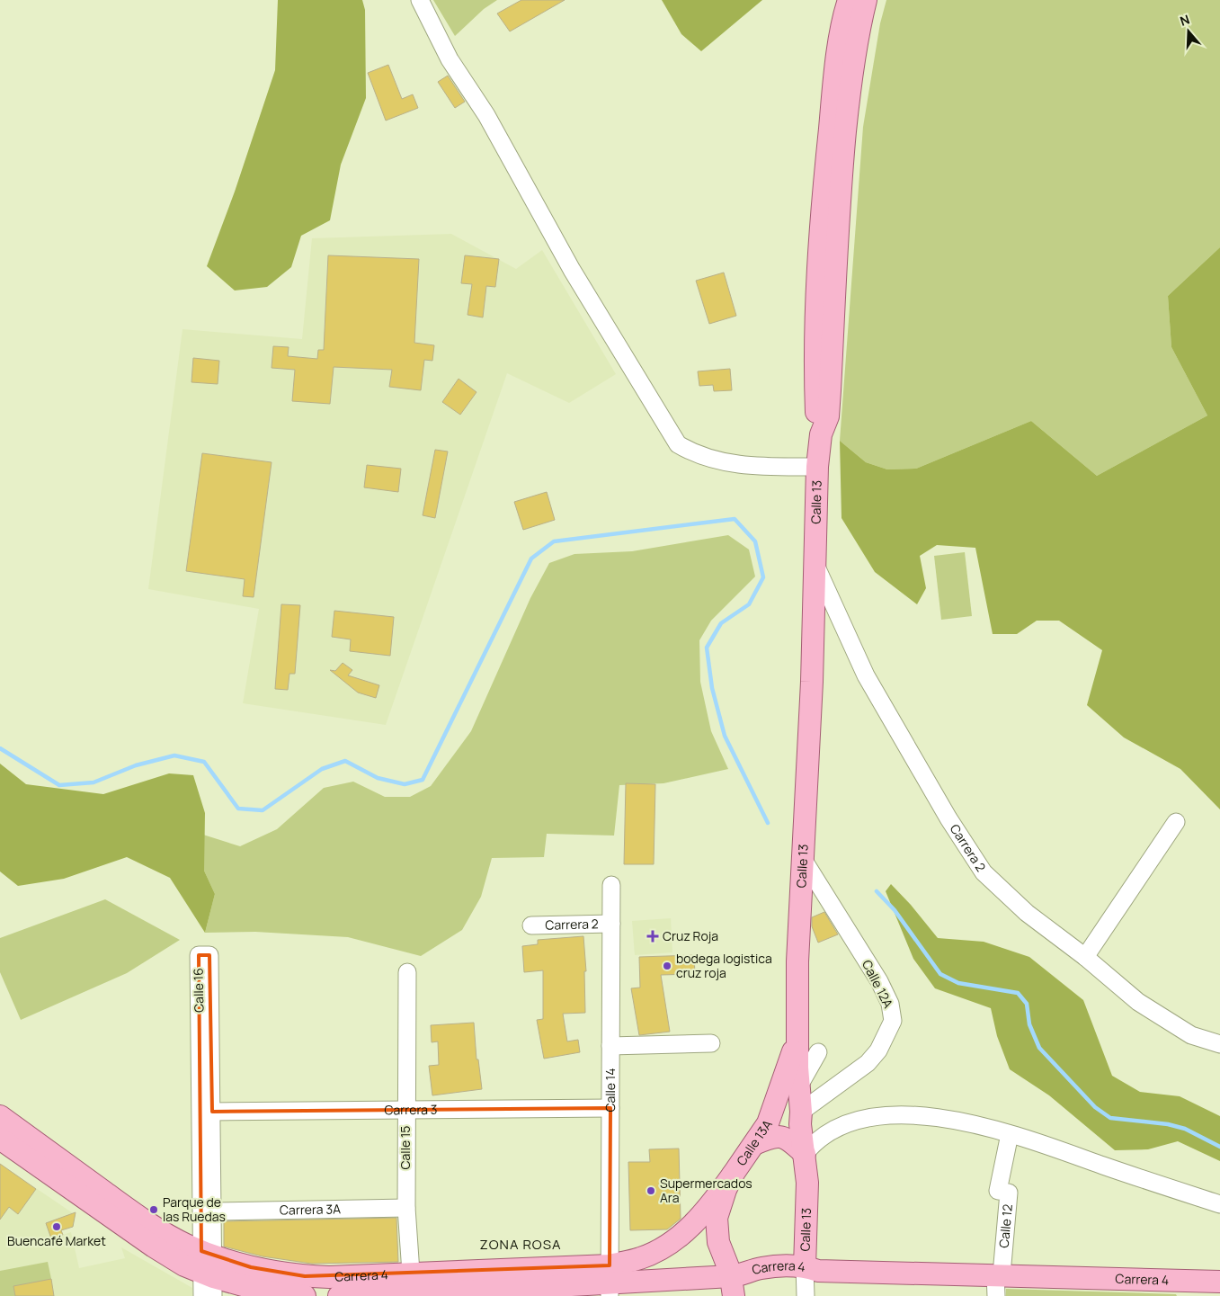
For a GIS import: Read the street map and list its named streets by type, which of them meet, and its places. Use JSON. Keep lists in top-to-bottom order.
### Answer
{
  "streets": {
    "main road": ["Calle 13", "Calle 13A", "Carrera 4"],
    "street": [
      "Carrera 2",
      "Calle 12A",
      "Calle 16",
      "Calle 14",
      "Carrera 3",
      "Calle 15",
      "Carrera 3A",
      "Calle 12"
    ]
  },
  "crossings": [
    ["Calle 13", "Carrera 2"],
    ["Calle 13", "Calle 12A"],
    ["Calle 13", "Calle 13A"],
    ["Calle 13", "Carrera 4"],
    ["Carrera 2", "Calle 14"],
    ["Calle 16", "Carrera 3"],
    ["Calle 16", "Carrera 3A"],
    ["Calle 16", "Carrera 4"],
    ["Calle 14", "Carrera 3"],
    ["Calle 14", "Carrera 4"],
    ["Carrera 3", "Calle 15"],
    ["Calle 13A", "Carrera 4"],
    ["Calle 15", "Carrera 3A"],
    ["Calle 15", "Carrera 4"],
    ["Calle 12", "Carrera 4"]
  ],
  "districts": ["ZONA ROSA"],
  "places": {
    "health": ["Cruz Roja"],
    "other": [
      "bodega logistica cruz roja",
      "Supermercados Ara",
      "Parque de las Ruedas",
      "Buencafé Market"
    ]
  },
  "north": "top"
}
